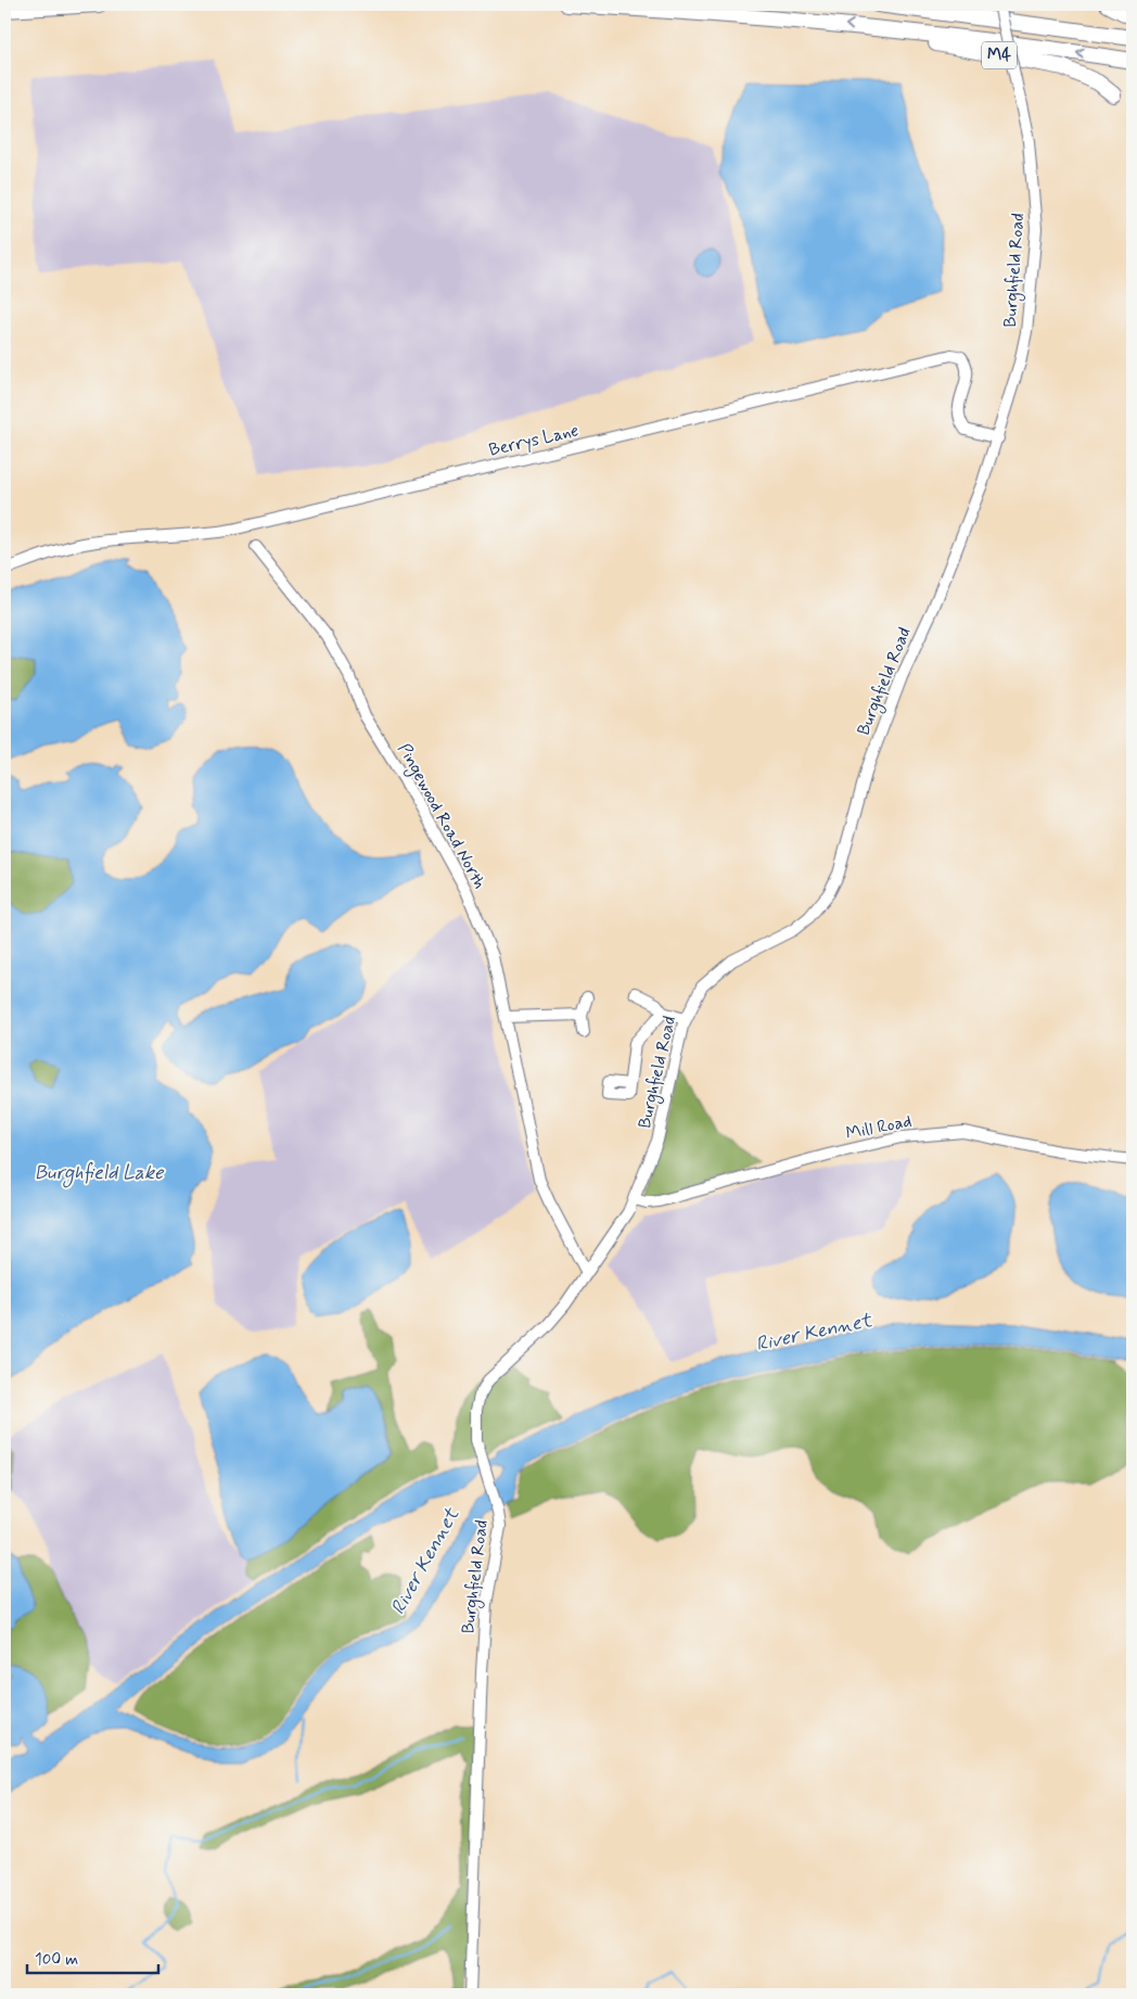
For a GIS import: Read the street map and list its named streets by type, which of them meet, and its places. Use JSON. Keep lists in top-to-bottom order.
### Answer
{
  "streets": {
    "highway": ["M4"],
    "street": [
      "Burghfield Road",
      "Berrys Lane",
      "Pingewood Road North",
      "Mill Road"
    ]
  },
  "crossings": [
    ["Burghfield Road", "Berrys Lane"],
    ["Burghfield Road", "Pingewood Road North"],
    ["Burghfield Road", "Mill Road"]
  ],
  "water": ["Burghfield Lake", "River Kennet"],
  "scale_bar": "100 m"
}
